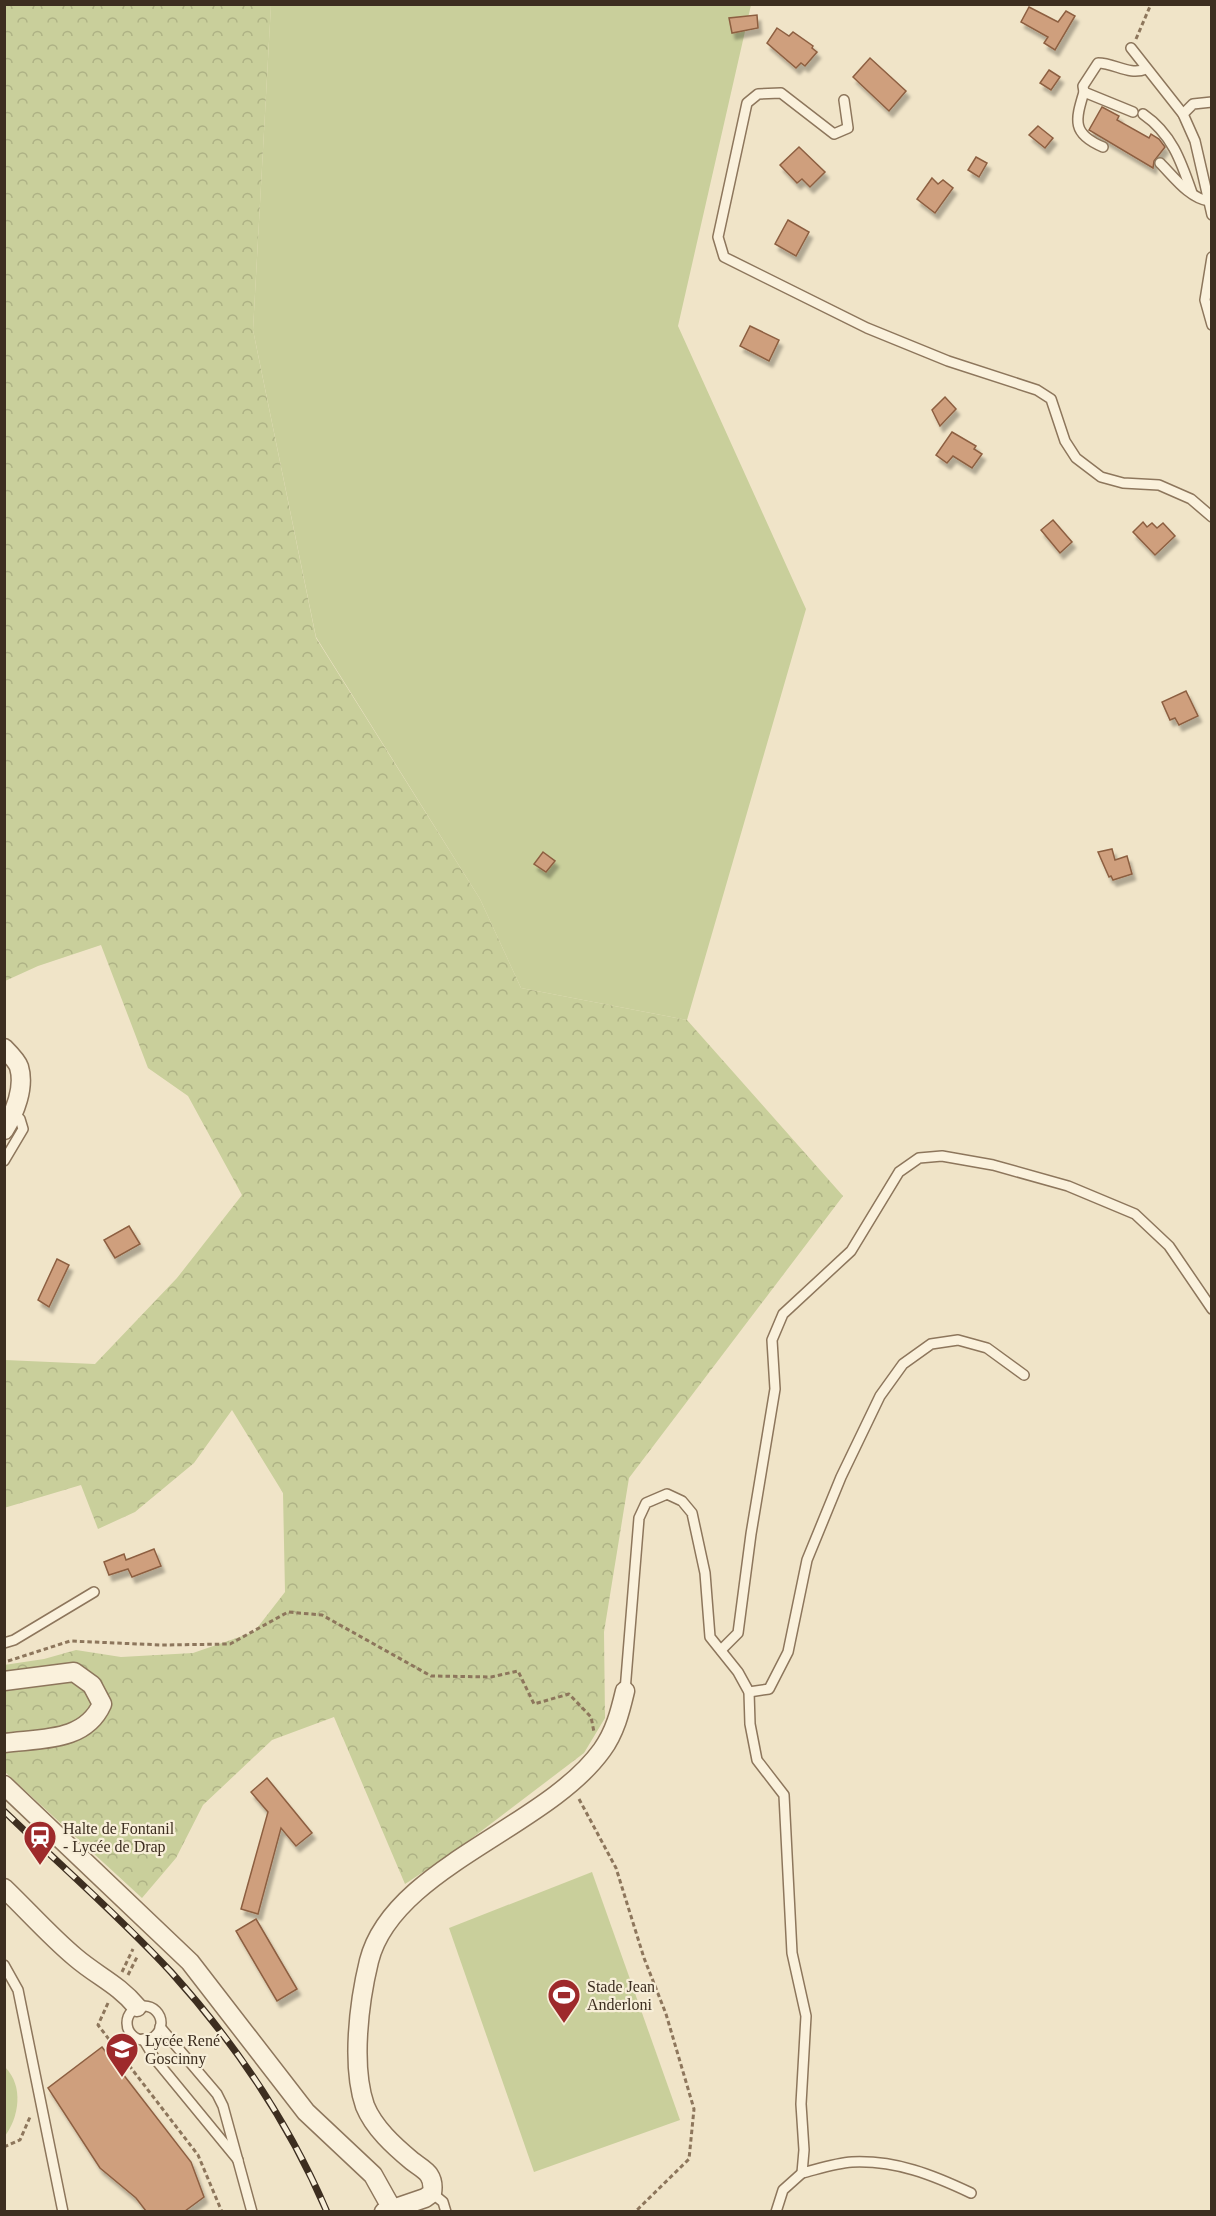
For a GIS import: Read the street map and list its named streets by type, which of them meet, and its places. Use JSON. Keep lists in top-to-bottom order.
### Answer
{
  "places": {
    "station": ["Halte de Fontanil - Lycée de Drap"],
    "sports": ["Stade Jean Anderloni"],
    "school or university": ["Lycée René Goscinny"]
  }
}
